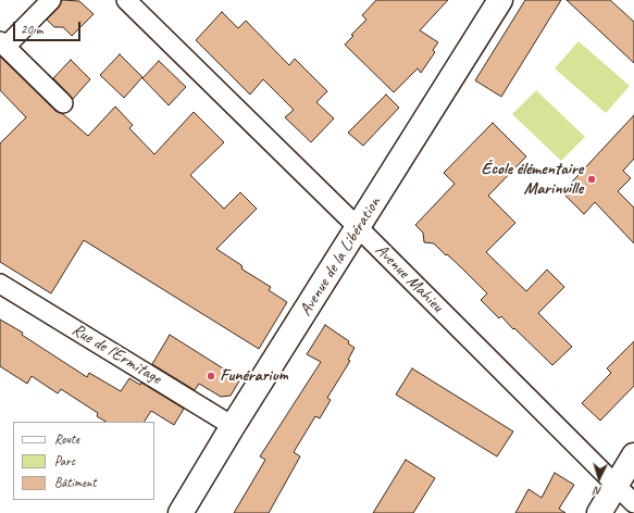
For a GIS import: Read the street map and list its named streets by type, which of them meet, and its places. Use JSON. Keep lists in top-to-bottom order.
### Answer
{
  "streets": {
    "main road": ["Avenue de la Libération"],
    "street": ["Avenue Mahieu", "Rue de l'Ermitage"]
  },
  "crossings": [
    ["Avenue de la Libération", "Avenue Mahieu"],
    ["Avenue de la Libération", "Rue de l'Ermitage"]
  ],
  "places": ["École élémentaire Marinville", "Funérarium"],
  "legend": ["Route", "Parc", "Bâtiment"],
  "scale_bar": "20 m",
  "north": "bottom"
}
